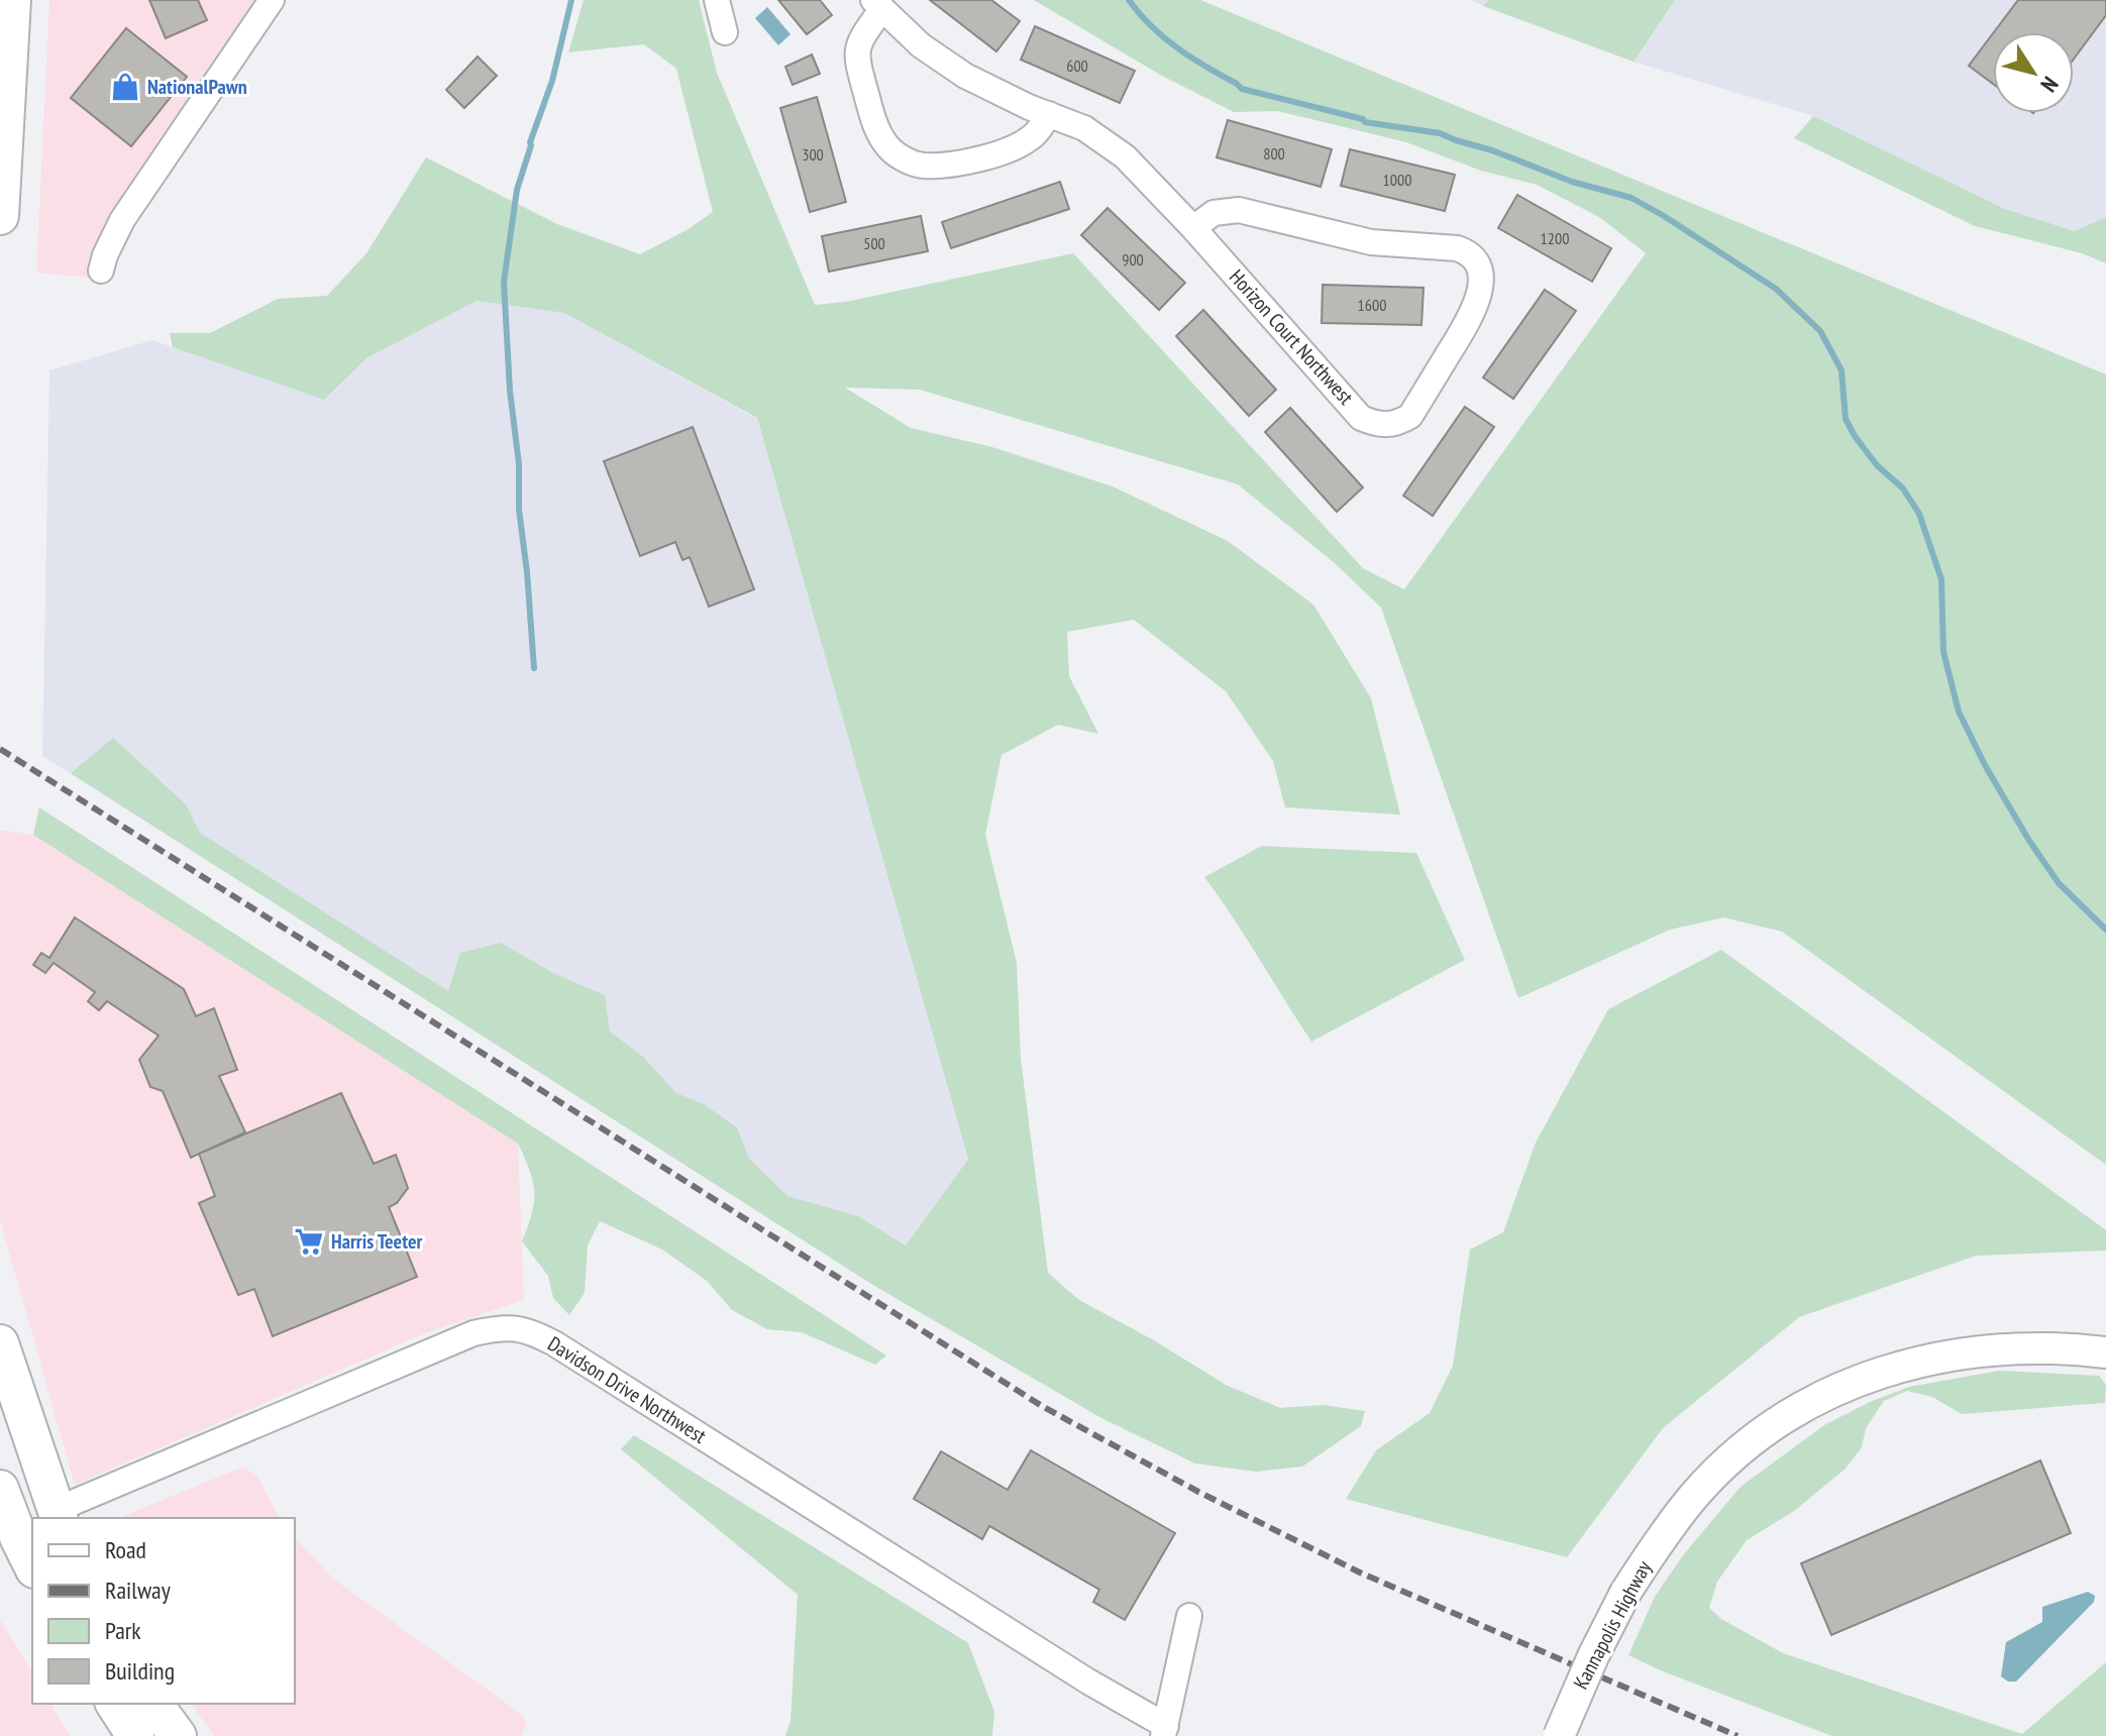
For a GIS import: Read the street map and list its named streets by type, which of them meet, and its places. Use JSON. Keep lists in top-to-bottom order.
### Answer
{
  "streets": {
    "main road": ["Davidson Drive Northwest", "Kannapolis Highway"],
    "street": ["Horizon Court Northwest"]
  },
  "places": {
    "shop": ["NationalPawn"],
    "supermarket": ["Harris Teeter"]
  },
  "house_numbers": [
    "600",
    "800",
    "300",
    "1000",
    "1200",
    "500",
    "900",
    "1600"
  ],
  "legend": [
    "Road",
    "Railway",
    "Park",
    "Building"
  ],
  "north": "bottom right"
}
